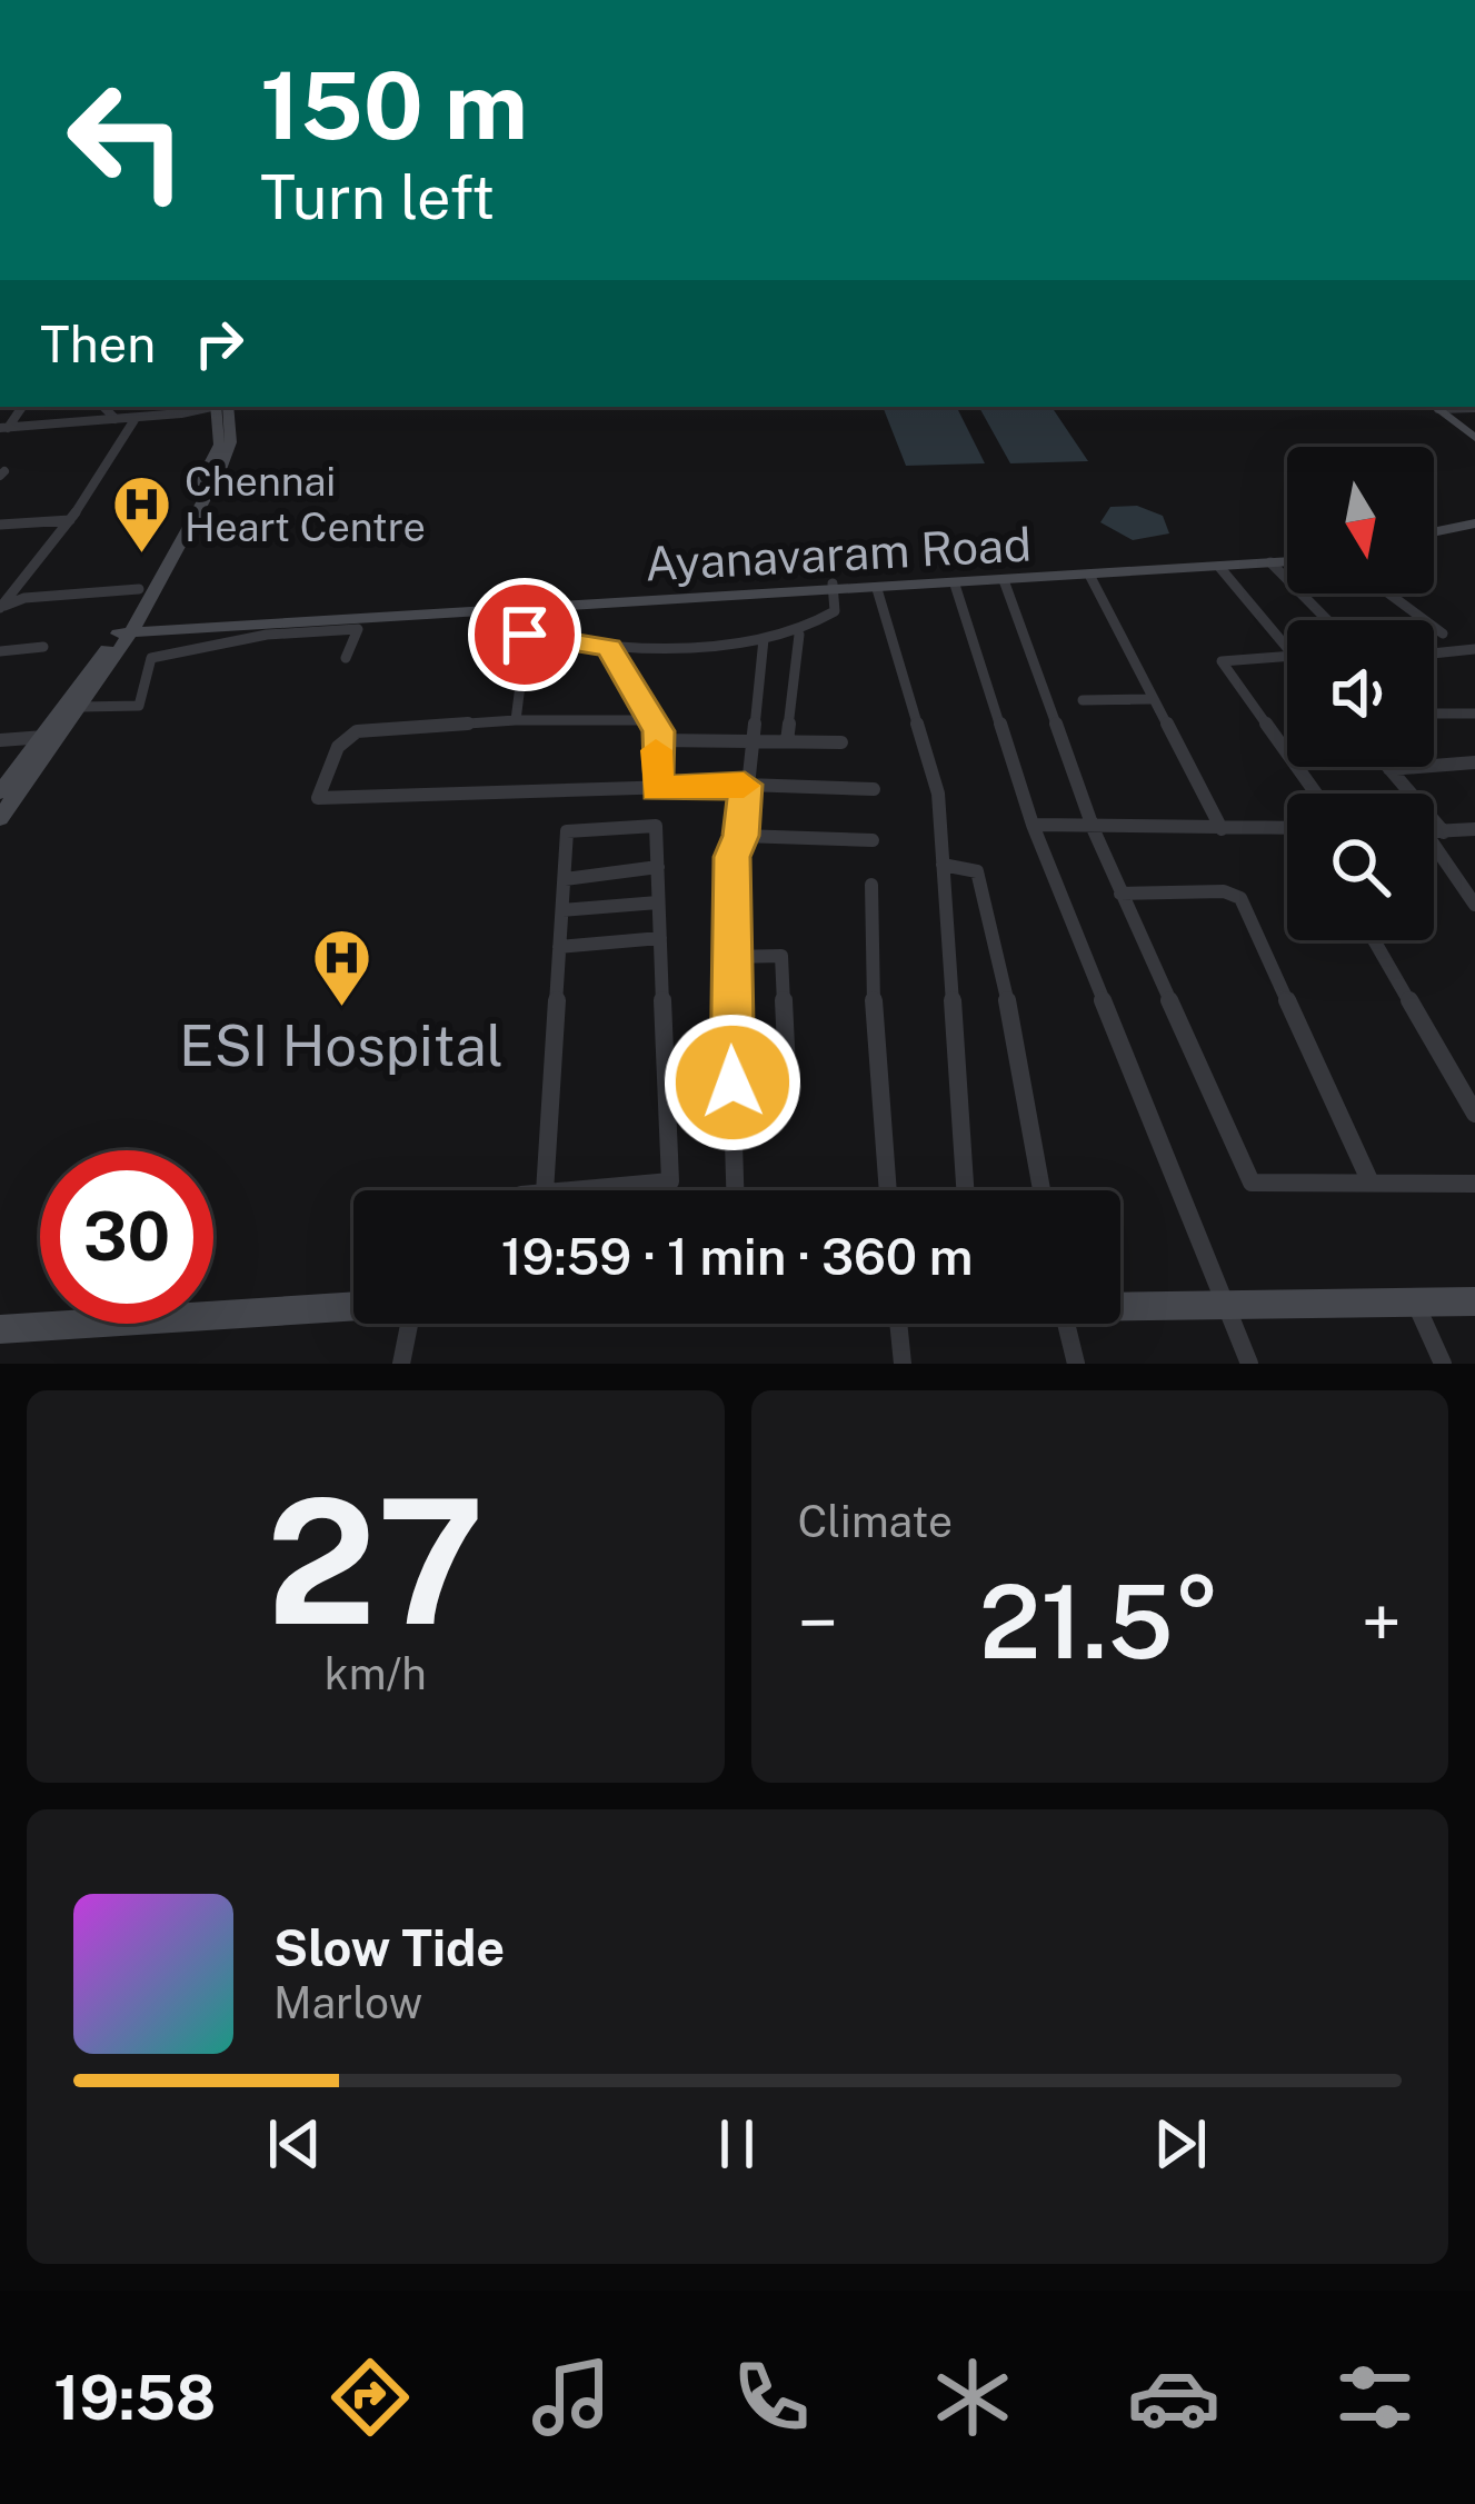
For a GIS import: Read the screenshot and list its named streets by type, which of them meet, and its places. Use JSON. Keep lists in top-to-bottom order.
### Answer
{
  "streets": {
    "street": ["Ayanavaram Road"]
  },
  "places": {
    "hospital": ["Chennai Heart Centre", "ESI Hospital"]
  },
  "north": "bottom",
  "page": {
    "turn": ["150 m", "Turn left"],
    "then": "Then",
    "limit": "30",
    "trip": "19:59 · 1 min · 360 m",
    "tile": [
      ["27", "km/h"],
      "Climate"
    ],
    "heat": ["−", "21.5°", "+"],
    "song": ["Slow Tide", "Marlow"],
    "tabs": "19:58"
  }
}
